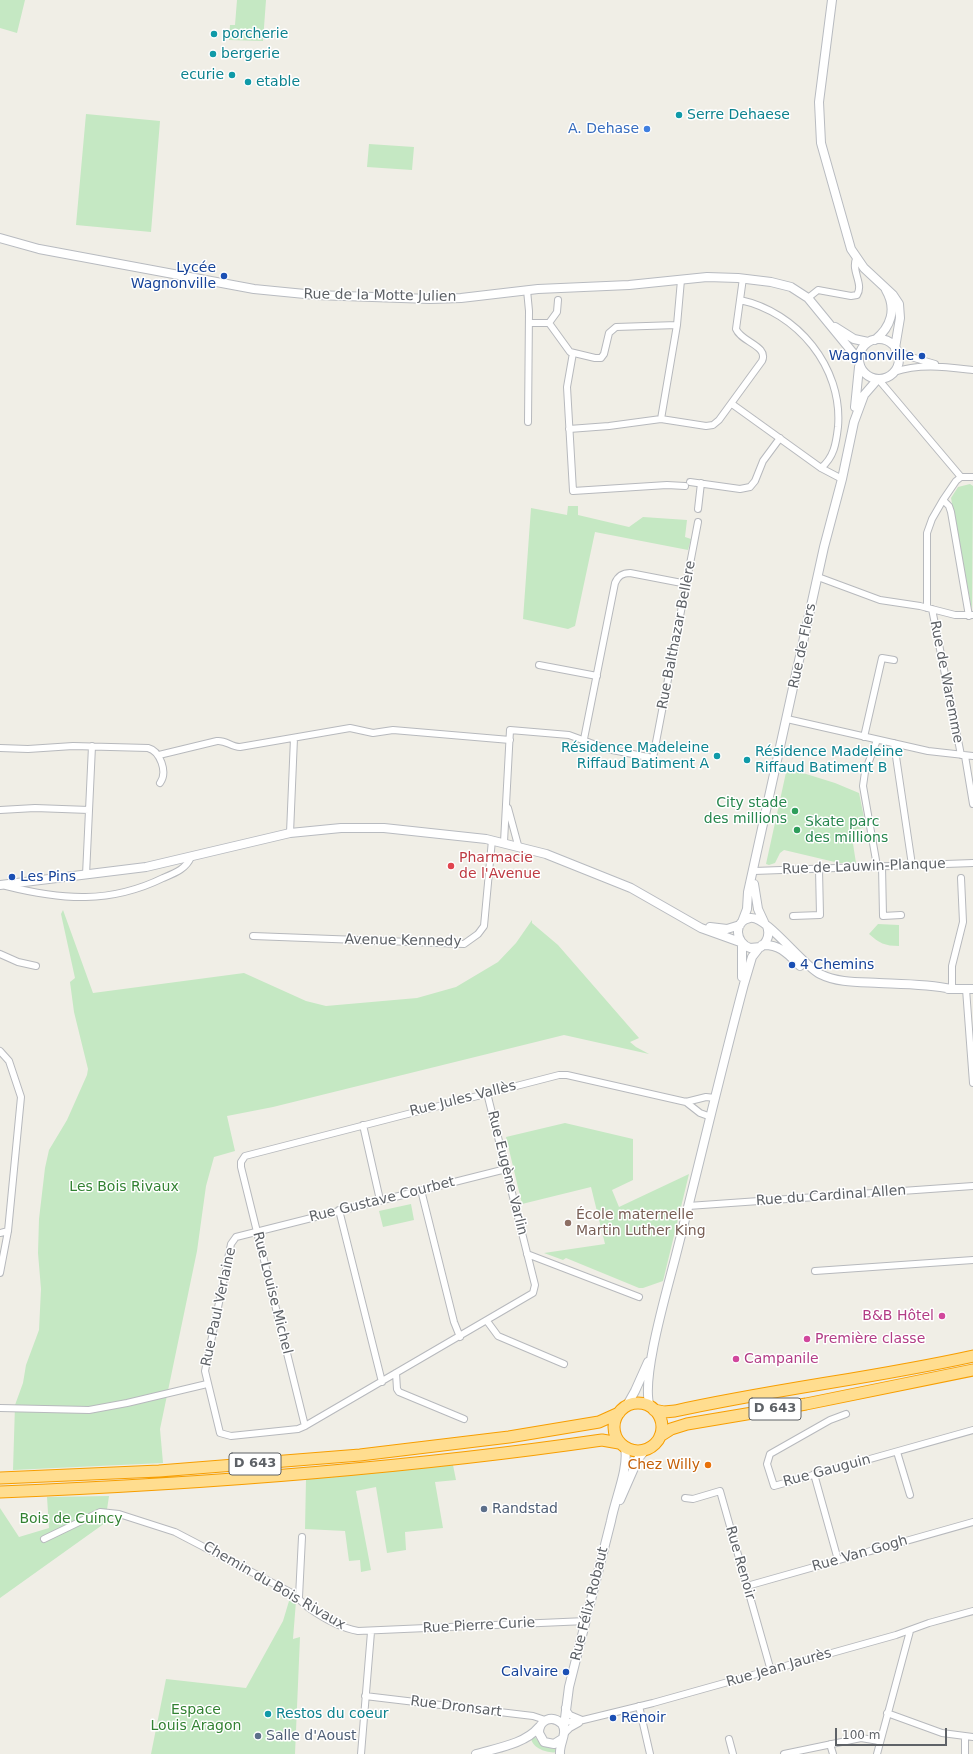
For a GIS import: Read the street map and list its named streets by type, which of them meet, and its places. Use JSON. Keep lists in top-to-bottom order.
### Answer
{
  "streets": {
    "highway": ["D 643"],
    "street": [
      "Rue de la Motte Julien",
      "Rue Balthazar Bellère",
      "Rue de Flers",
      "Rue de Waremme",
      "Rue de Lauwin-Planque",
      "Avenue Kennedy",
      "Rue Jules Vallès",
      "Rue Eugène Varlin",
      "Rue du Cardinal Allen",
      "Rue Gustave Courbet",
      "Rue Louise Michel",
      "Rue Paul Verlaine",
      "Rue Gauguin",
      "Rue Van Gogh",
      "Rue Renoir",
      "Chemin du Bois Rivaux",
      "Rue Félix Robaut",
      "Rue Pierre Curie",
      "Rue Jean Jaurès",
      "Rue Dronsart"
    ]
  },
  "crossings": [
    ["Rue de la Motte Julien", "Rue de Flers"],
    ["Rue de Flers", "Rue de Lauwin-Planque"],
    ["Rue Jules Vallès", "Rue Eugène Varlin"],
    ["Rue Jules Vallès", "Rue Louise Michel"],
    ["Rue Eugène Varlin", "Rue Gustave Courbet"],
    ["Rue Eugène Varlin", "Rue Louise Michel"],
    ["Rue Eugène Varlin", "Rue Paul Verlaine"],
    ["Rue Gustave Courbet", "Rue Louise Michel"],
    ["Rue Gustave Courbet", "Rue Paul Verlaine"],
    ["Rue Louise Michel", "Rue Paul Verlaine"],
    ["D 643", "Rue Félix Robaut"],
    ["Rue Van Gogh", "Rue Renoir"],
    ["Rue Renoir", "Rue Jean Jaurès"],
    ["Chemin du Bois Rivaux", "Rue Pierre Curie"],
    ["Rue Félix Robaut", "Rue Pierre Curie"],
    ["Rue Félix Robaut", "Rue Jean Jaurès"],
    ["Rue Félix Robaut", "Rue Dronsart"],
    ["Rue Jean Jaurès", "Rue Dronsart"]
  ],
  "parks": ["Les Bois Rivaux", "Bois de Cuincy", "Espace Louis Aragon"],
  "places": [
    "porcherie",
    "bergerie",
    "ecurie",
    "etable",
    "Serre Dehaese",
    "A. Dehase",
    "Lycée Wagnonville",
    "Wagnonville",
    "Résidence Madeleine Riffaud Batiment A",
    "Résidence Madeleine Riffaud Batiment B",
    "City stade des millions",
    "Skate parc des millions",
    "Pharmacie de l'Avenue",
    "Les Pins",
    "4 Chemins",
    "École maternelle Martin Luther King",
    "B&B Hôtel",
    "Première classe",
    "Campanile",
    "Chez Willy",
    "Randstad",
    "Calvaire",
    "Restos du coeur",
    "Renoir",
    "Salle d'Aoust"
  ],
  "scale_bar": "100 m"
}
